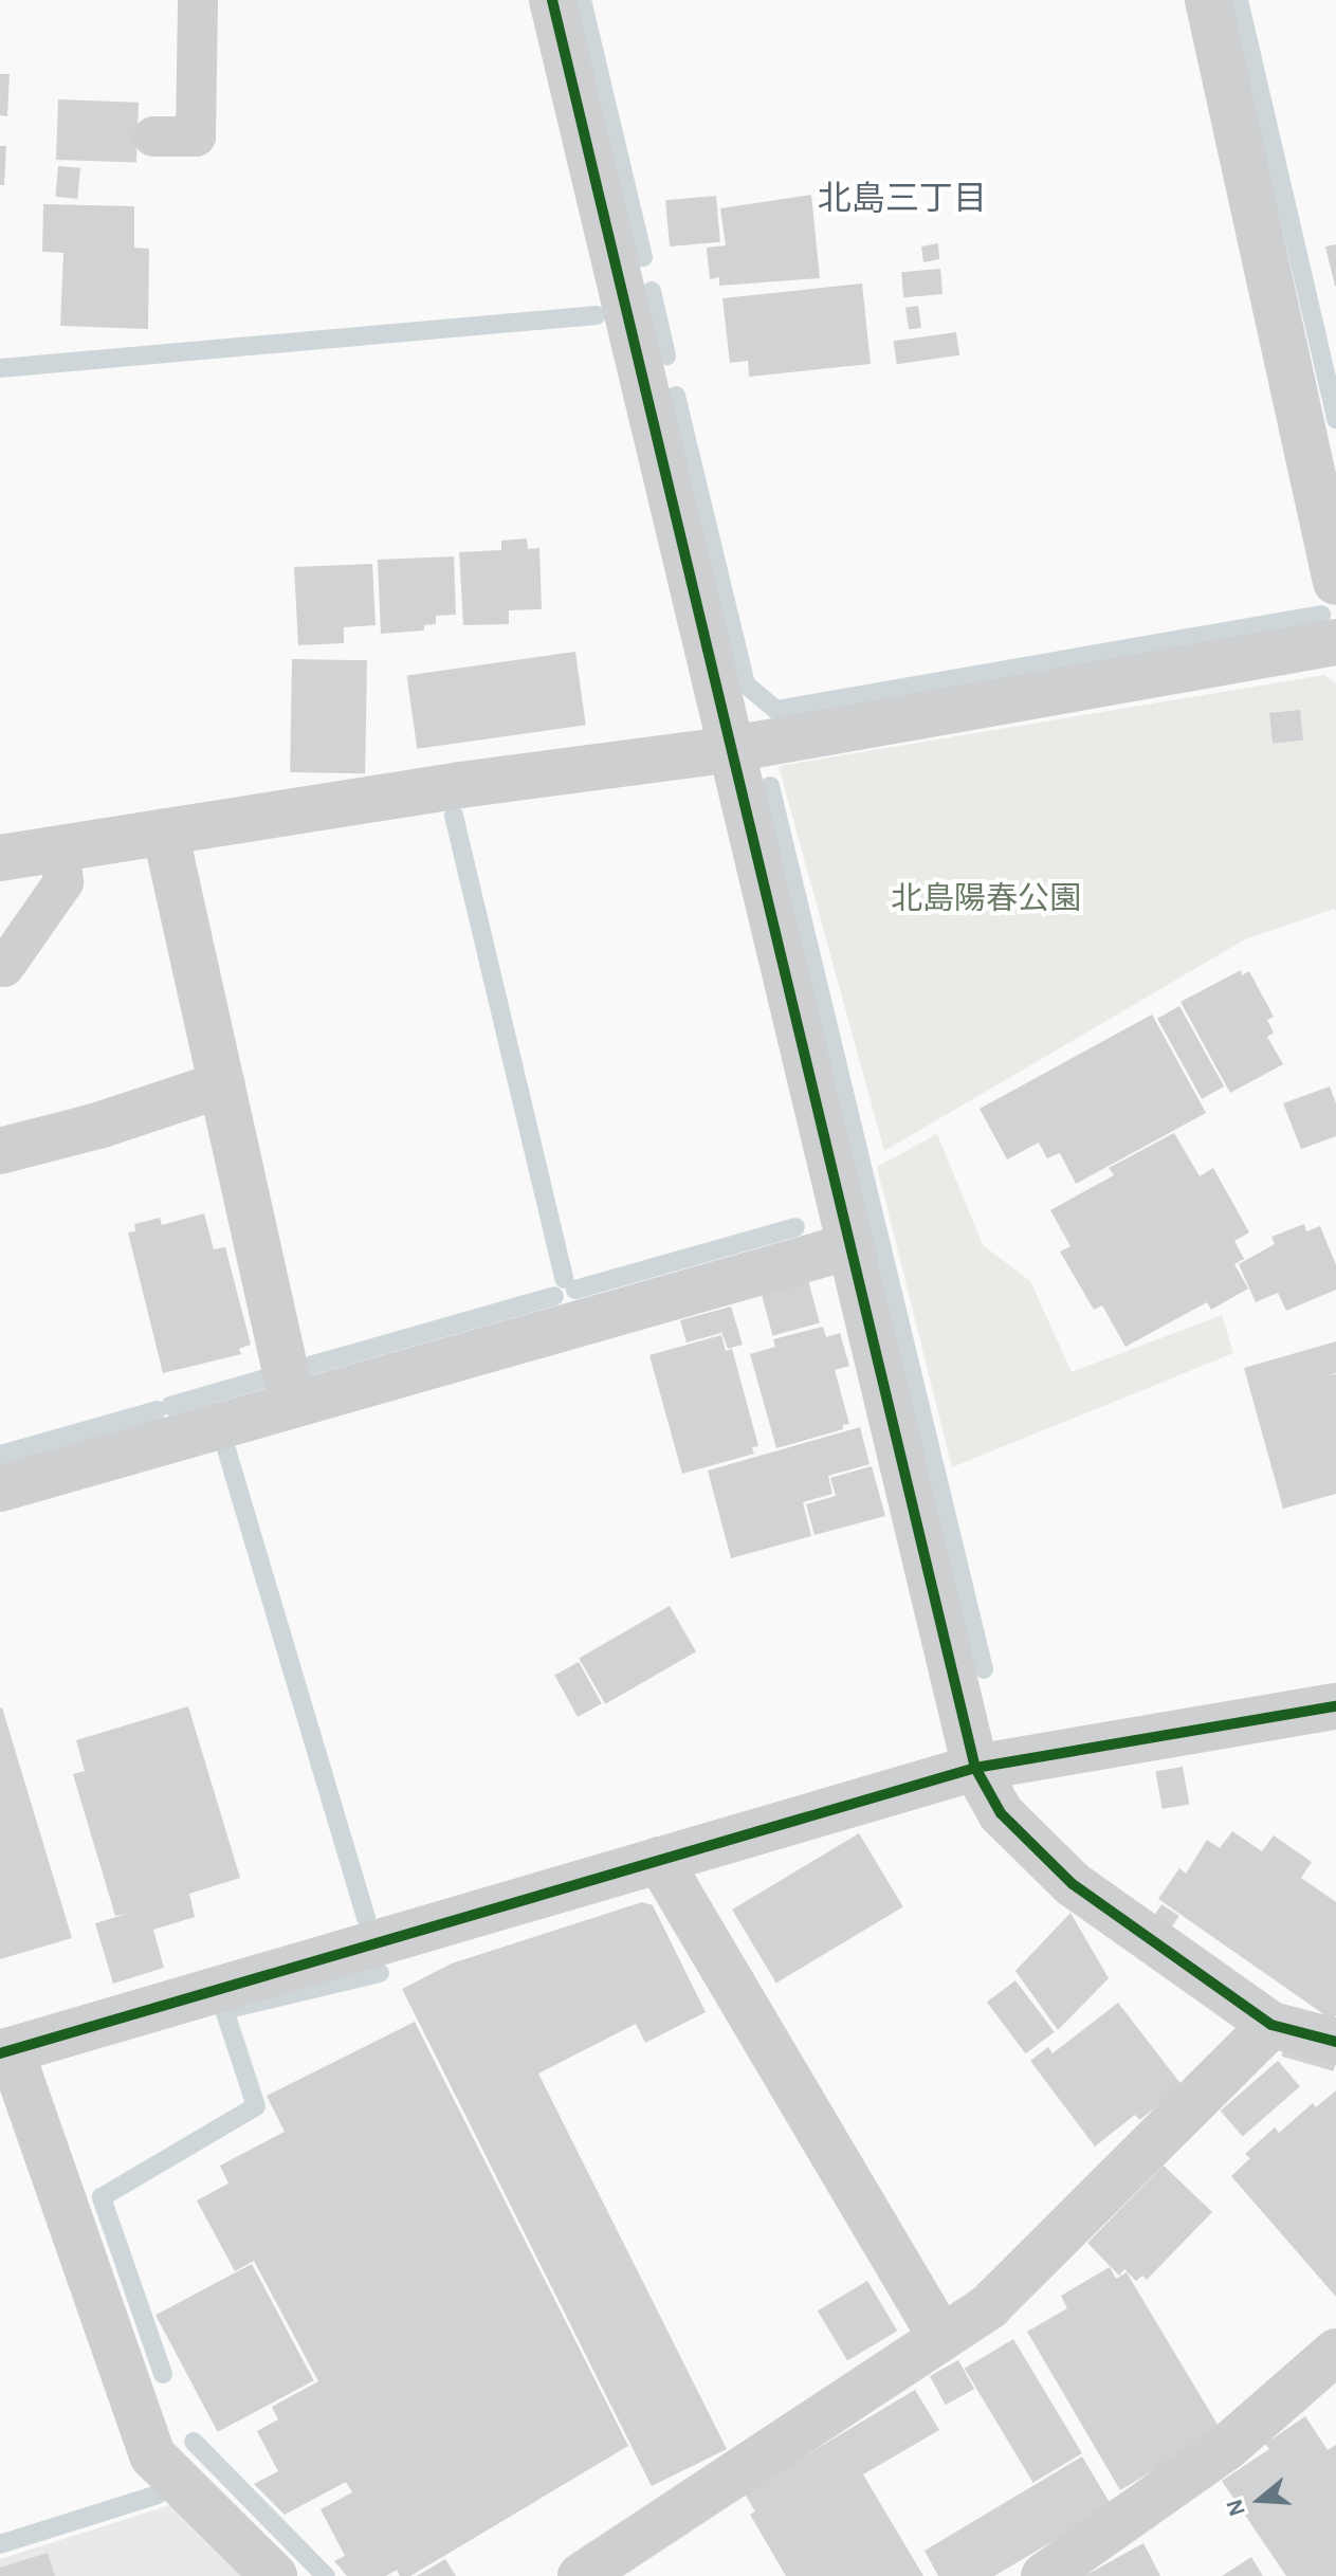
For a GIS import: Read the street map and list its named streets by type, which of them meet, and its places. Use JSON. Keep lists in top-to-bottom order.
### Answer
{
  "districts": ["北島三丁目"],
  "parks": ["北島陽春公園"],
  "north": "left"
}
